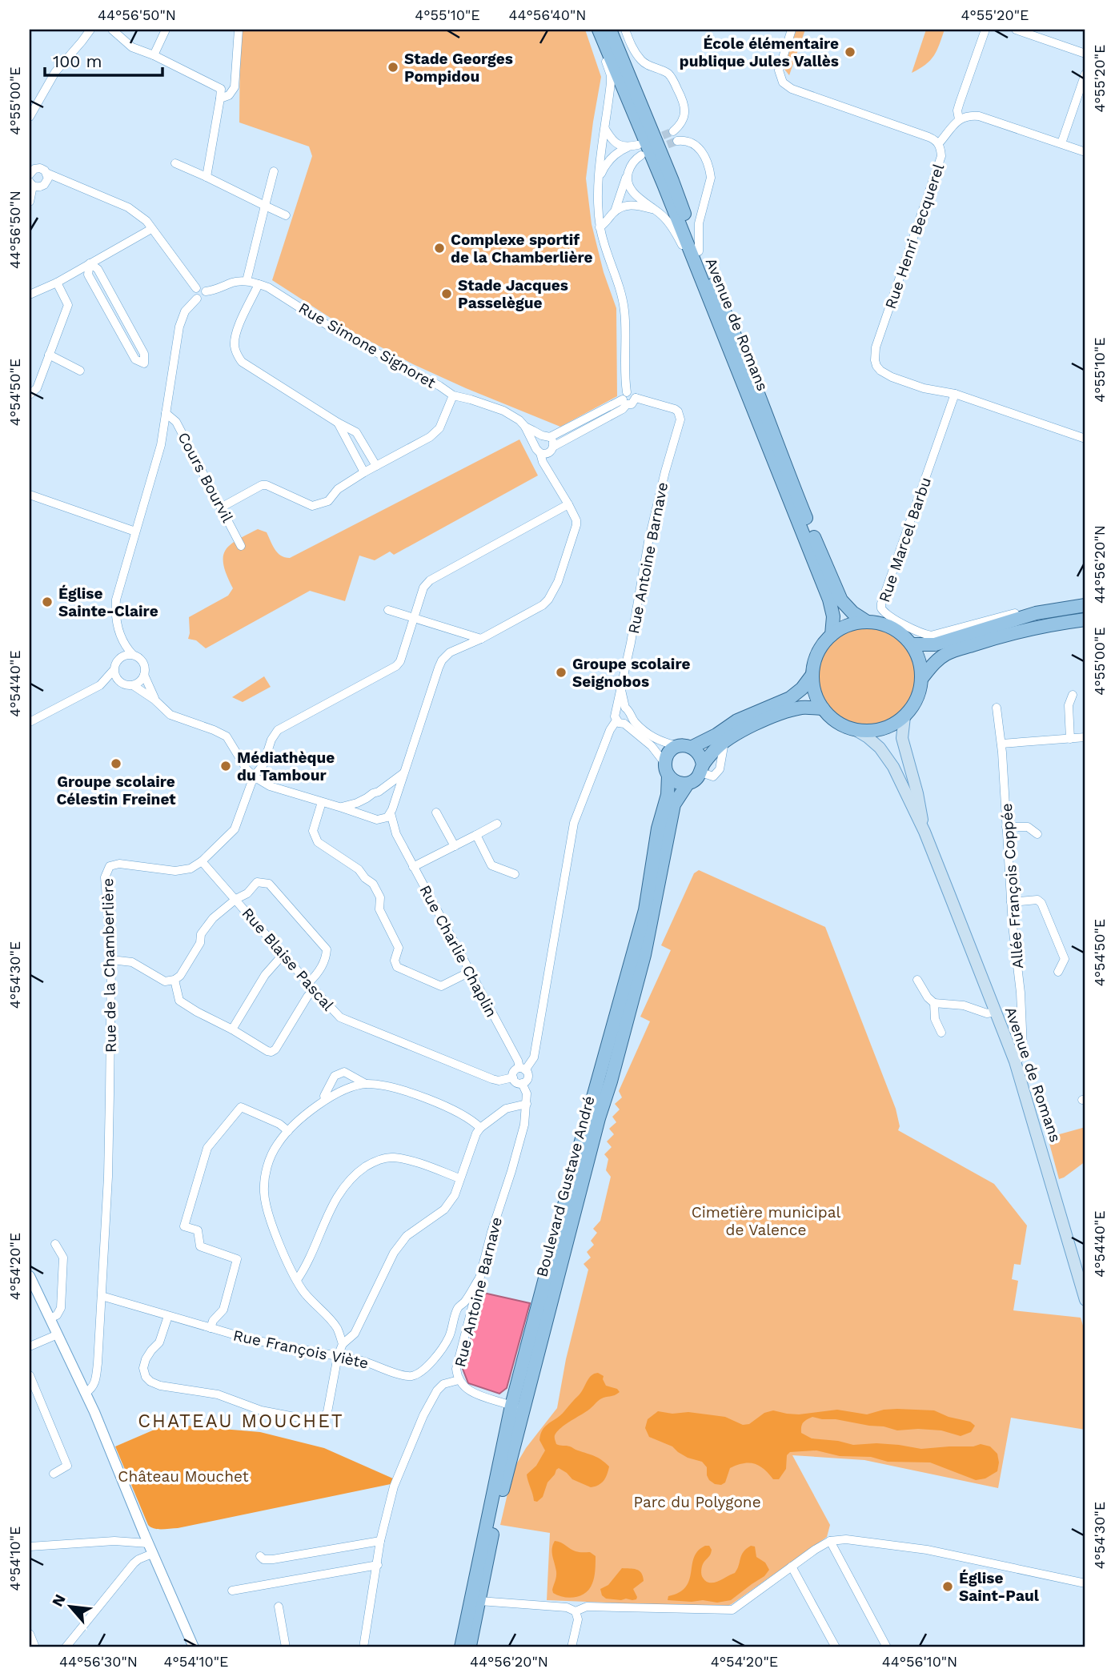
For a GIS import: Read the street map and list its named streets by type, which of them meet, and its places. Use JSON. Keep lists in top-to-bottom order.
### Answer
{
  "streets": {
    "main road": ["Avenue de Romans", "Boulevard Gustave André"],
    "street": [
      "Rue Henri Becquerel",
      "Rue Simone Signoret",
      "Cours Bourvil",
      "Rue Marcel Barbu",
      "Rue Antoine Barnave",
      "Allée François Coppée",
      "Rue Charlie Chaplin",
      "Rue Blaise Pascal",
      "Rue de la Chamberlière",
      "Rue François Viète"
    ]
  },
  "crossings": [
    ["Rue Henri Becquerel", "Rue Marcel Barbu"],
    ["Avenue de Romans", "Allée François Coppée"],
    ["Avenue de Romans", "Boulevard Gustave André"],
    ["Rue Antoine Barnave", "Rue Charlie Chaplin"],
    ["Rue Antoine Barnave", "Rue Blaise Pascal"],
    ["Rue Antoine Barnave", "Rue François Viète"],
    ["Rue Charlie Chaplin", "Rue Blaise Pascal"],
    ["Rue Charlie Chaplin", "Rue de la Chamberlière"],
    ["Rue Blaise Pascal", "Rue de la Chamberlière"],
    ["Rue de la Chamberlière", "Rue François Viète"]
  ],
  "districts": ["CHATEAU MOUCHET"],
  "parks": ["Cimetière municipal de Valence", "Château Mouchet", "Parc du Polygone"],
  "places": [
    "École élémentaire publique Jules Vallès",
    "Stade Georges Pompidou",
    "Complexe sportif de la Chamberlière",
    "Stade Jacques Passelègue",
    "Église Sainte-Claire",
    "Groupe scolaire Seignobos",
    "Groupe scolaire Célestin Freinet",
    "Médiathèque du Tambour",
    "Église Saint-Paul"
  ],
  "scale_bar": "100 m",
  "north": "top left",
  "coordinates": [
    "44°56'50\"N",
    "4°55'10\"E",
    "44°56'40\"N",
    "4°55'20\"E",
    "4°55'00\"E",
    "4°54'50\"E",
    "44°56'20\"N",
    "4°54'40\"E",
    "4°54'30\"E",
    "4°54'20\"E",
    "4°54'10\"E",
    "44°56'30\"N",
    "44°56'10\"N"
  ]
}
